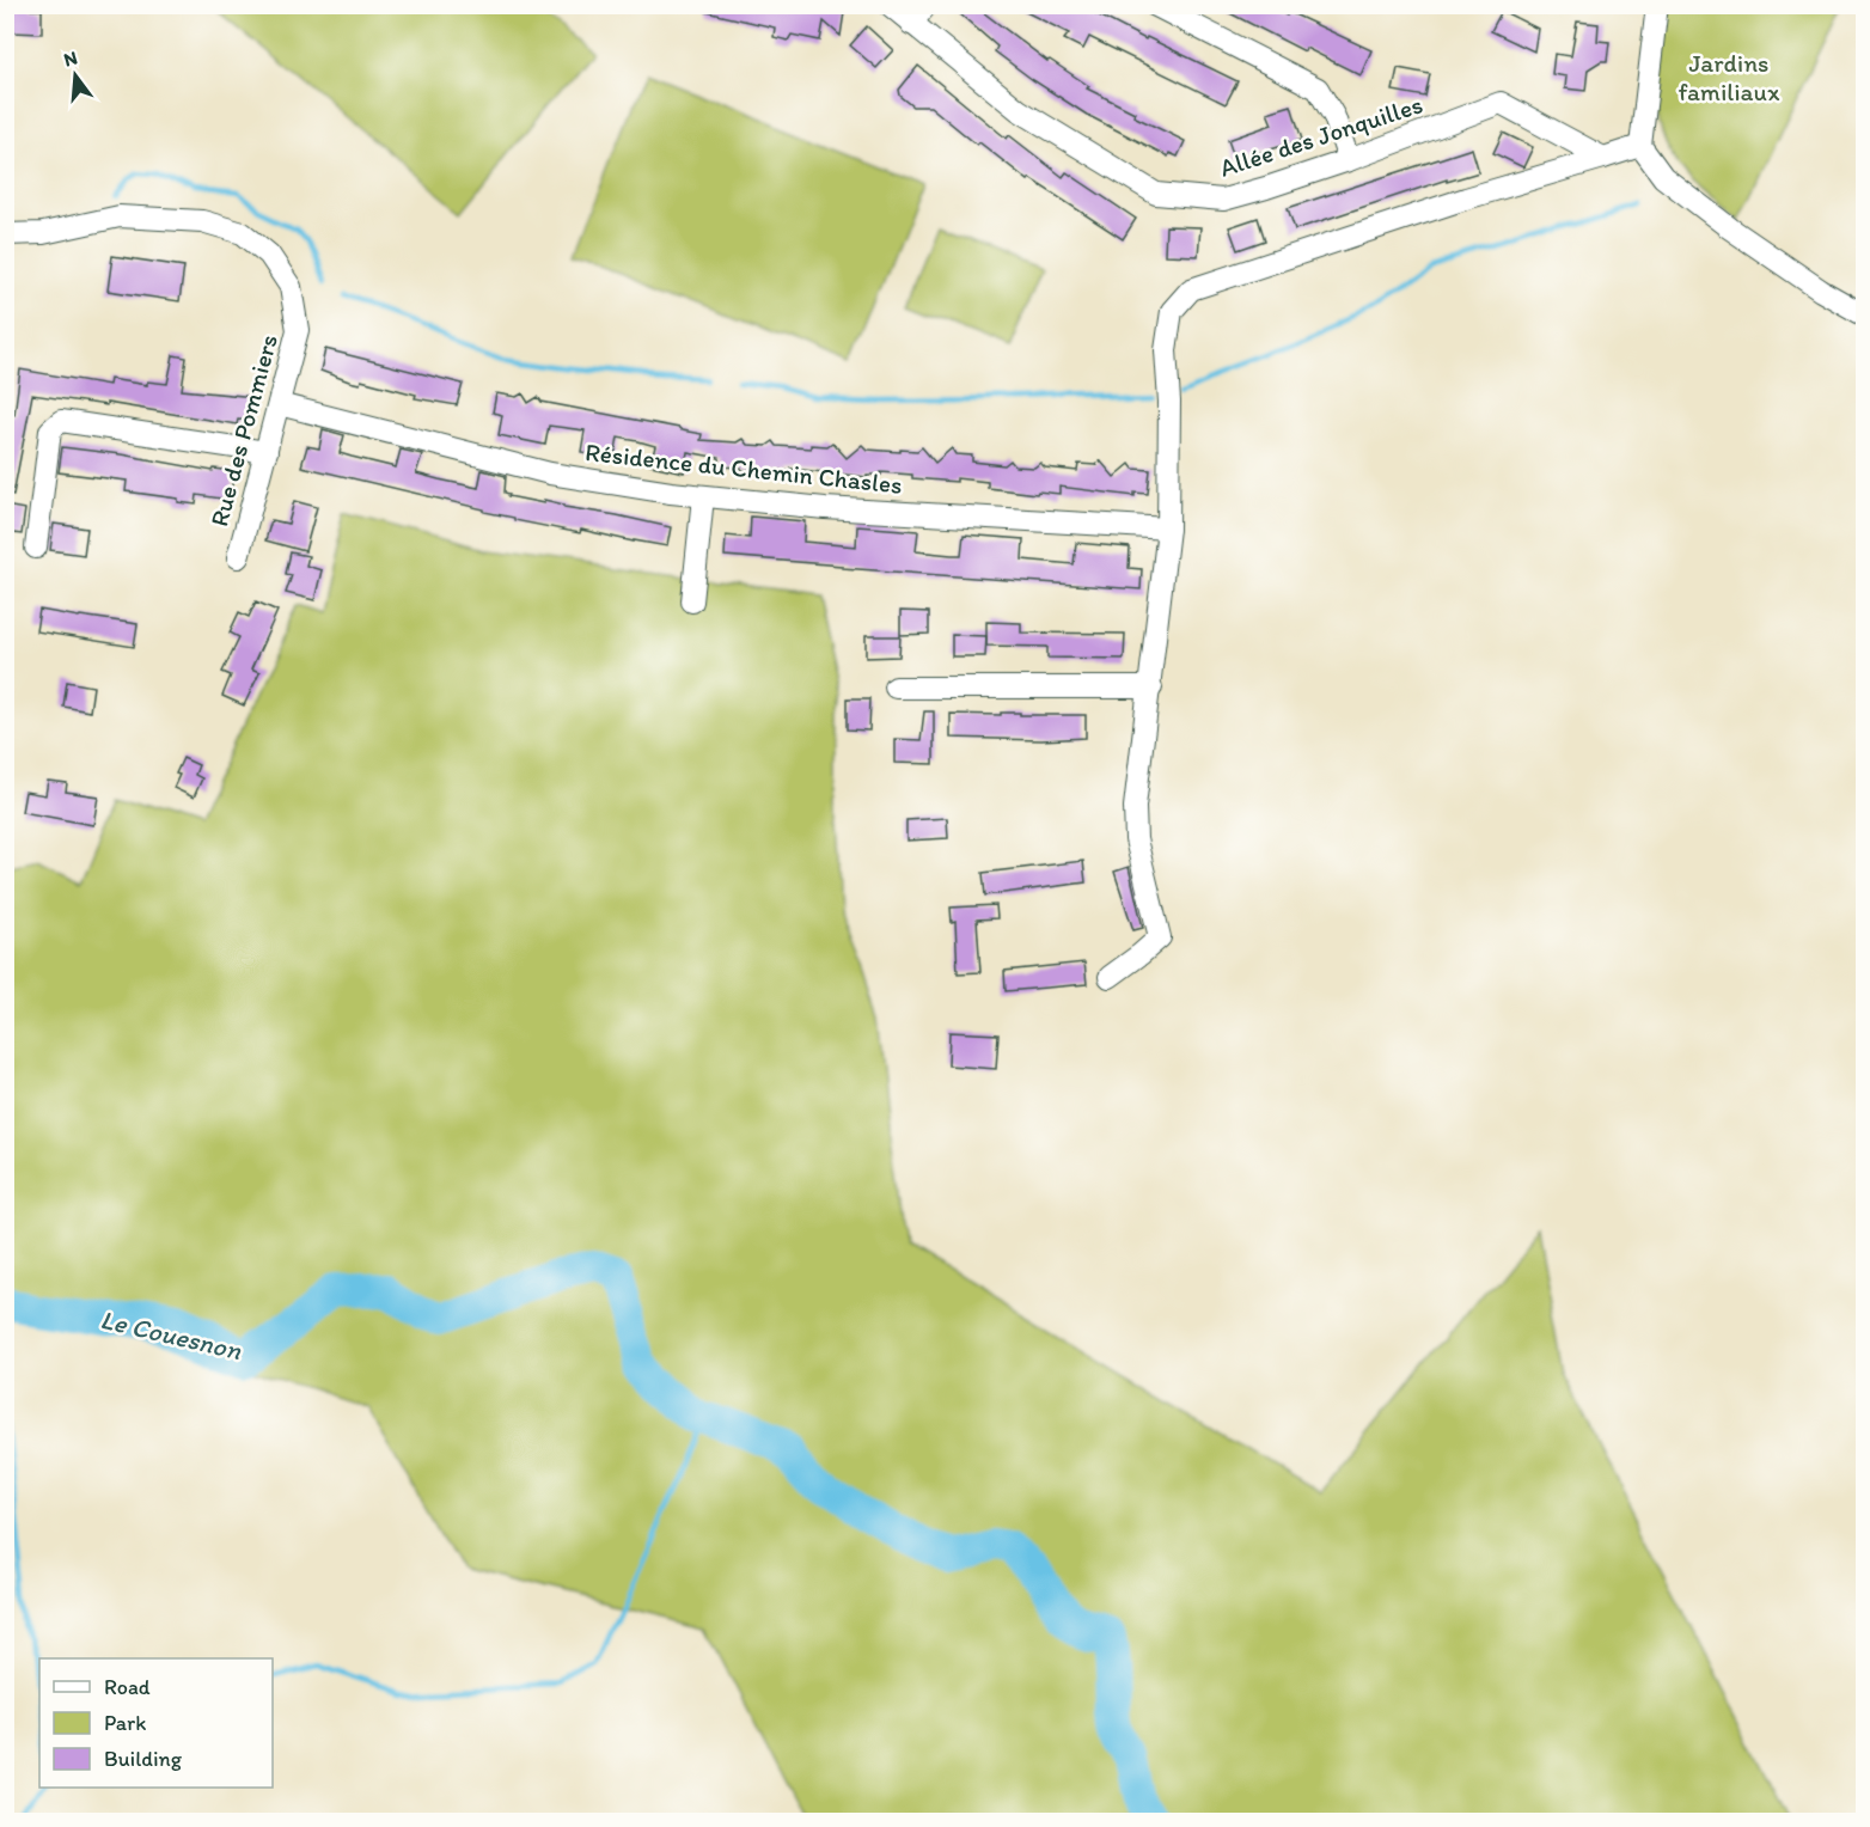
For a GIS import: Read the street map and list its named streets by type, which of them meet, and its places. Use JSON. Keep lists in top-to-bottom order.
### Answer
{
  "streets": {
    "street": ["Allée des Jonquilles", "Rue des Pommiers", "Résidence du Chemin Chasles"]
  },
  "crossings": [
    ["Rue des Pommiers", "Résidence du Chemin Chasles"]
  ],
  "water": ["Le Couesnon"],
  "parks": ["Jardins familiaux"],
  "legend": ["Road", "Park", "Building"],
  "north": "top"
}
